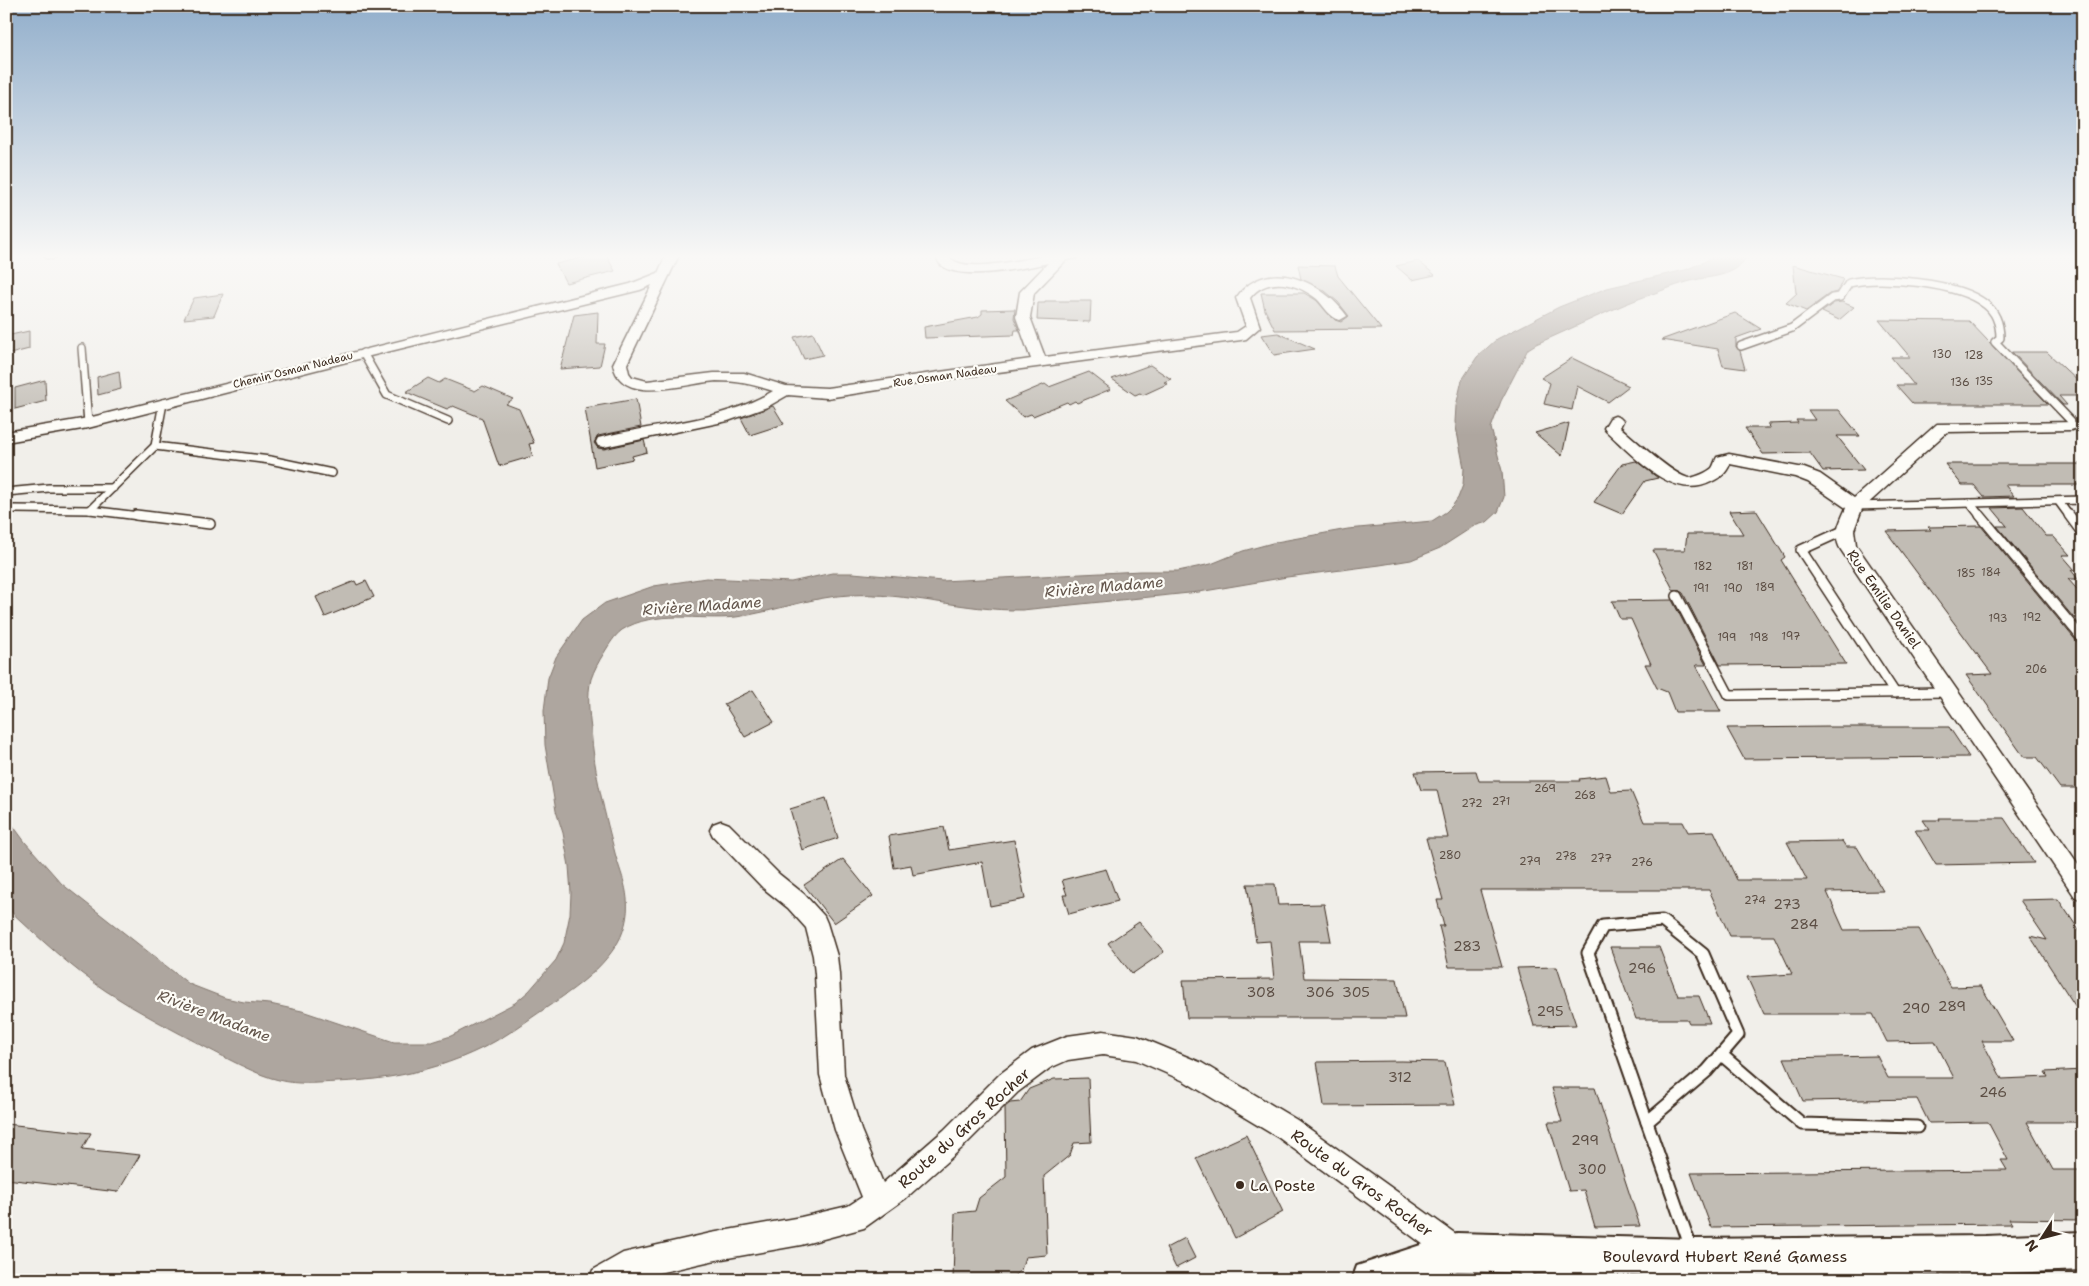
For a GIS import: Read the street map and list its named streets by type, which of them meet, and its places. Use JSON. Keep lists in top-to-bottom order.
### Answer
{
  "streets": {
    "street": [
      "Chemin Osman Nadeau",
      "Rue Osman Nadeau",
      "Rue Emilie Daniel",
      "Route du Gros Rocher",
      "Boulevard Hubert René Gamess"
    ]
  },
  "crossings": [
    ["Route du Gros Rocher", "Boulevard Hubert René Gamess"]
  ],
  "water": ["Rivière Madame"],
  "places": ["La Poste"],
  "house_numbers": [
    "130",
    "128",
    "135",
    "136",
    "182",
    "181",
    "184",
    "185",
    "189",
    "191",
    "190",
    "192",
    "193",
    "197",
    "199",
    "198",
    "206",
    "269",
    "268",
    "271",
    "272",
    "280",
    "278",
    "277",
    "279",
    "276",
    "274",
    "273",
    "284",
    "283",
    "296",
    "308",
    "306",
    "305",
    "289",
    "290",
    "295",
    "312",
    "246",
    "299",
    "300"
  ],
  "north": "bottom left"
}
